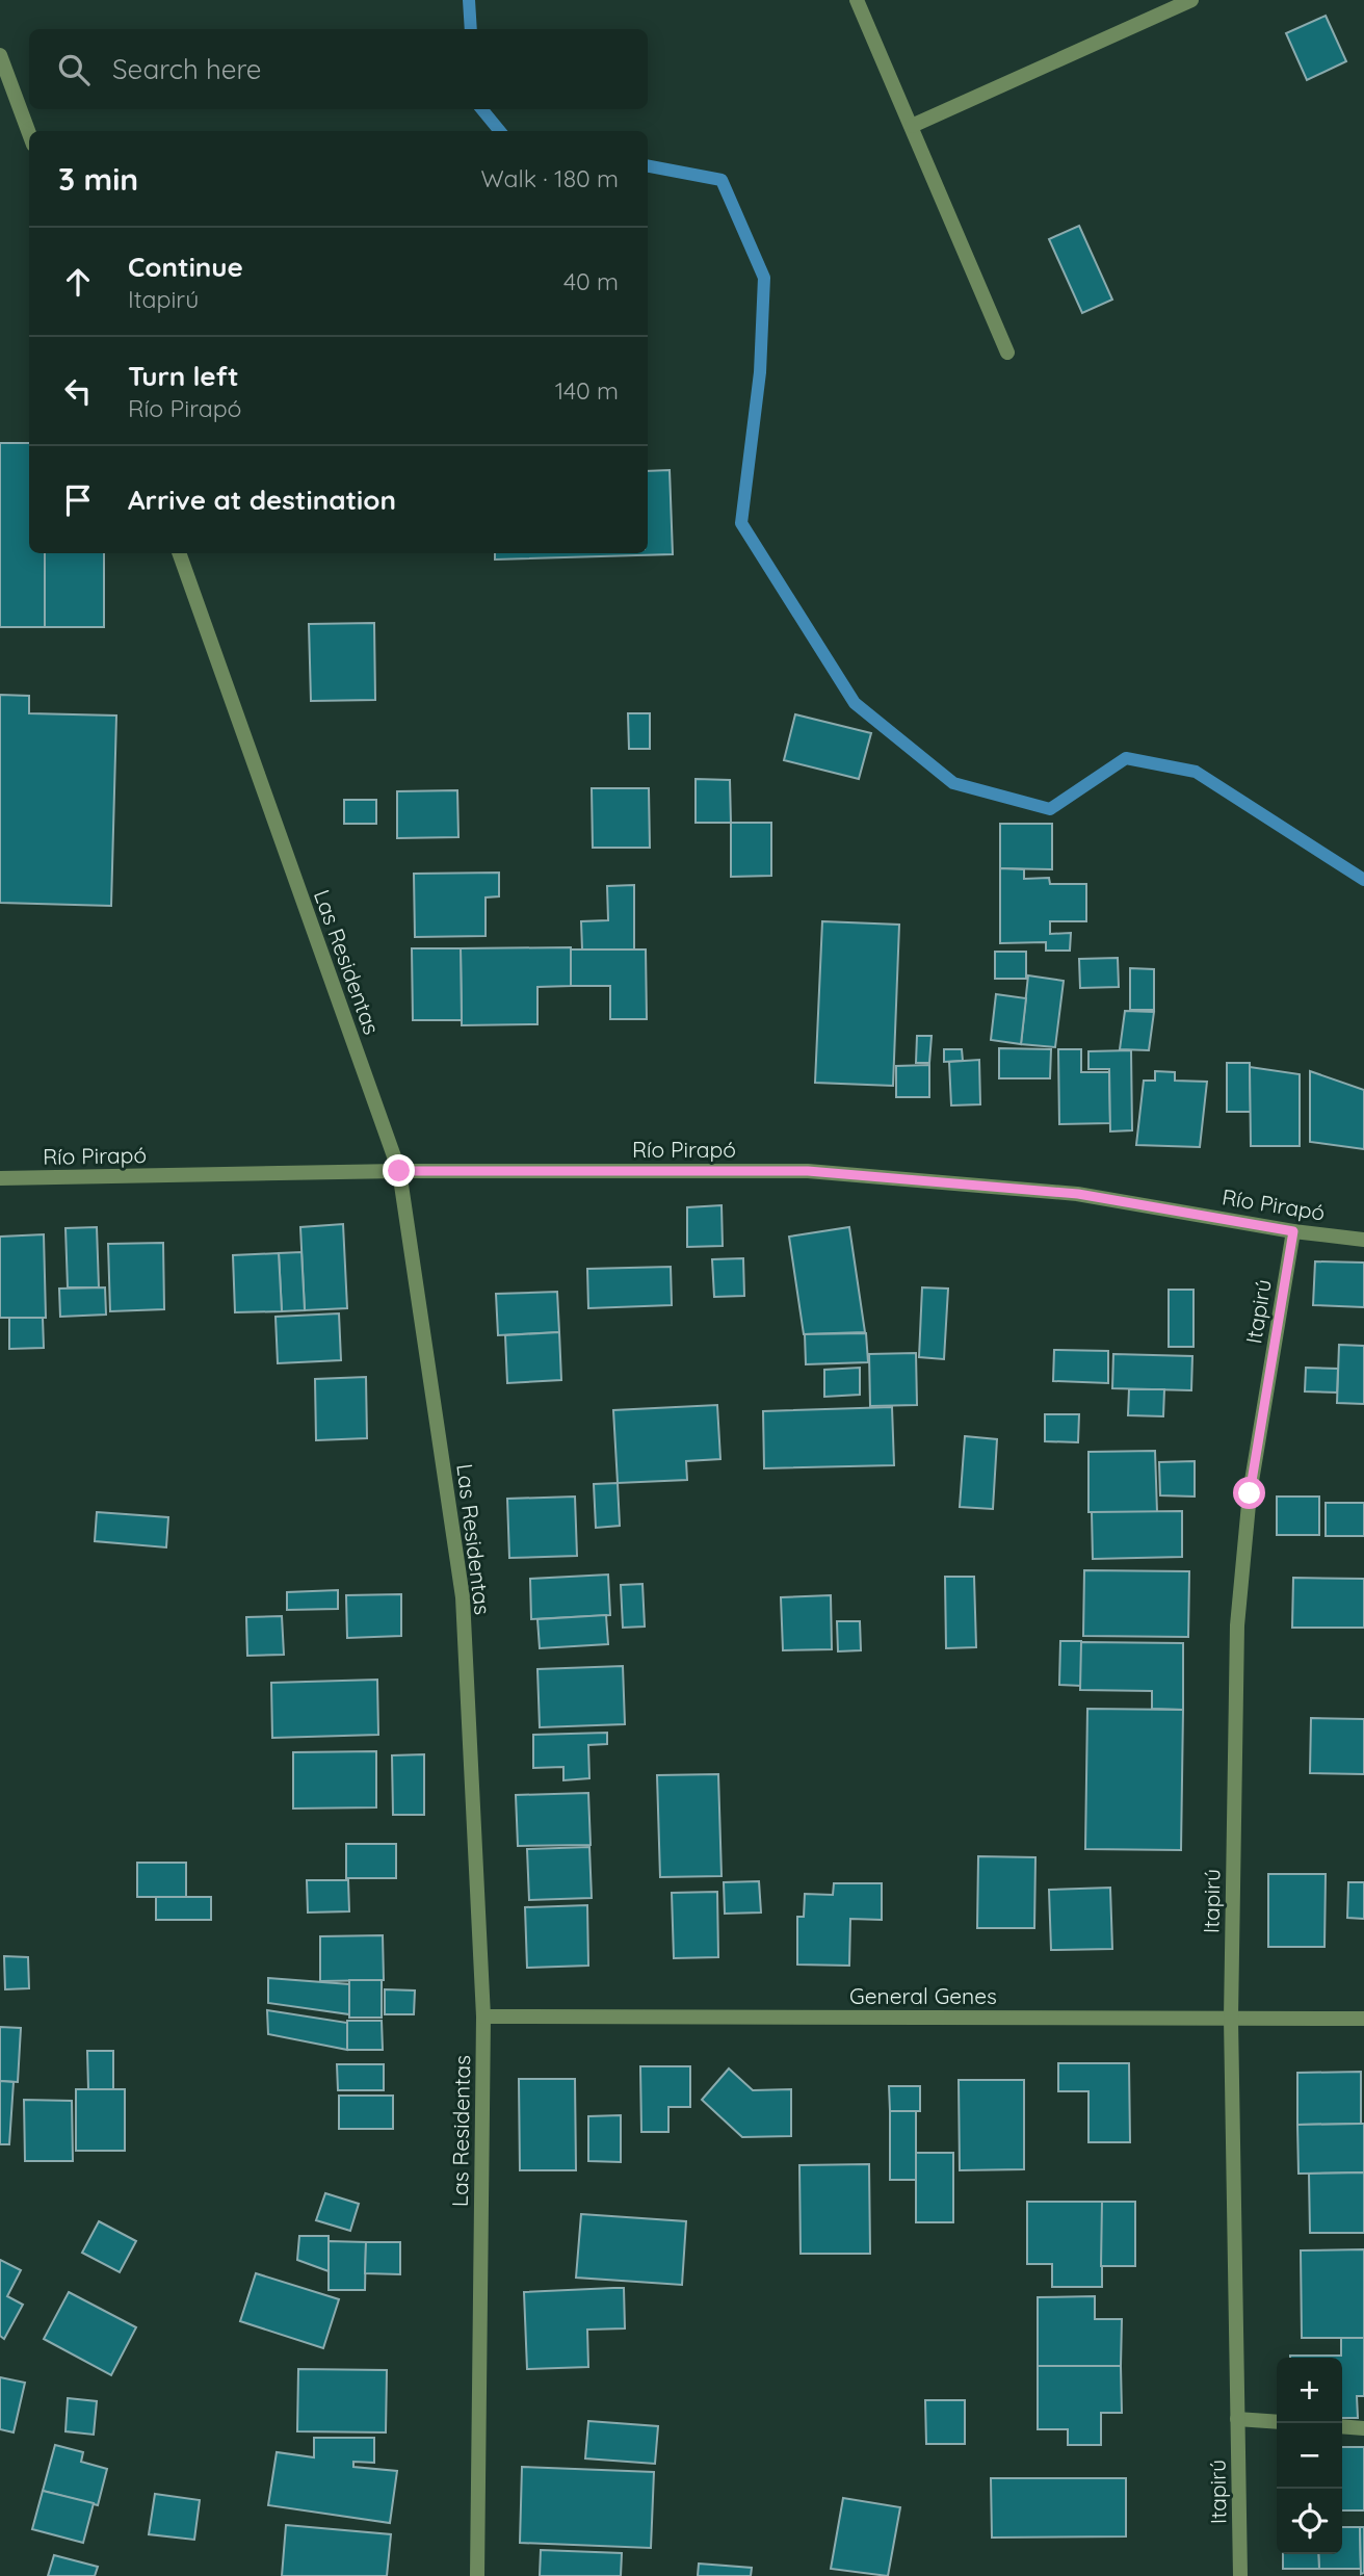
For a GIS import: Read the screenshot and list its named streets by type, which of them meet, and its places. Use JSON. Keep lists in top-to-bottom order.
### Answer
{
  "streets": {
    "street": [
      "Las Residentas",
      "Río Pirapó",
      "Itapirú",
      "General Genes"
    ]
  },
  "crossings": [
    ["Las Residentas", "Río Pirapó"],
    ["Las Residentas", "General Genes"],
    ["Río Pirapó", "Itapirú"],
    ["Itapirú", "General Genes"]
  ],
  "page": {
    "search": "Search here",
    "heading": ["3 min", "Walk · 180 m"],
    "list": [
      ["Continue", "Itapirú", "40 m"],
      ["Turn left", "Río Pirapó", "140 m"],
      "Arrive at destination"
    ],
    "map_buttons": ["+", "−"]
  }
}
